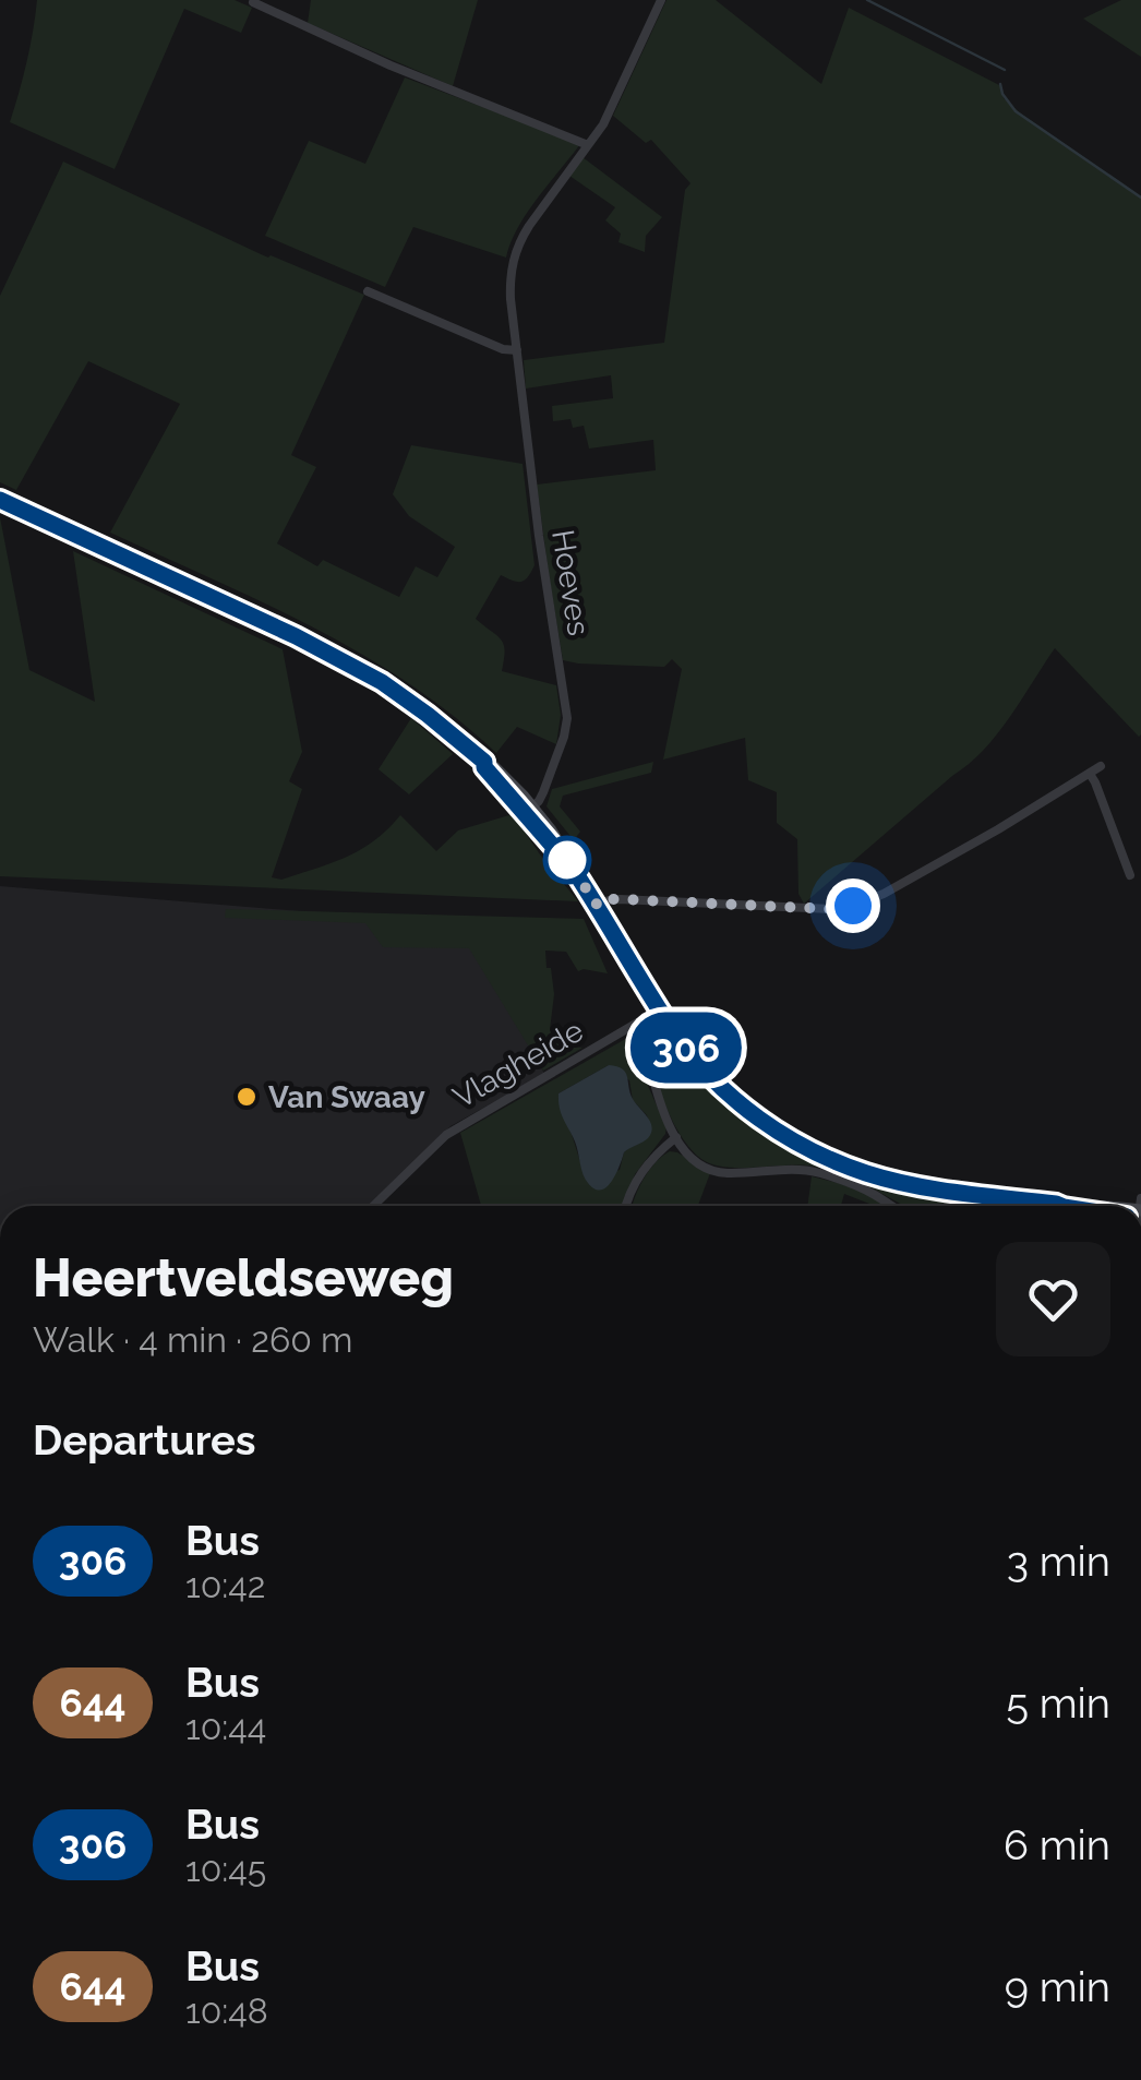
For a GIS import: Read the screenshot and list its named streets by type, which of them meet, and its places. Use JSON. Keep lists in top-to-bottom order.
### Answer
{
  "streets": {
    "street": ["Hoeves", "Vlagheide"]
  },
  "places": ["Van Swaay"],
  "lines": ["bus line 306"],
  "page": {
    "on_map": "306",
    "heading": [
      ["Heertveldseweg", "Walk · 4 min · 260 m"],
      "Departures"
    ],
    "list": [
      {
        "mark": "306",
        "name": "Bus",
        "note": "10:42",
        "value": "3 min"
      },
      {
        "mark": "644",
        "name": "Bus",
        "note": "10:44",
        "value": "5 min"
      },
      {
        "mark": "306",
        "name": "Bus",
        "note": "10:45",
        "value": "6 min"
      },
      {
        "mark": "644",
        "name": "Bus",
        "note": "10:48",
        "value": "9 min"
      }
    ]
  }
}
